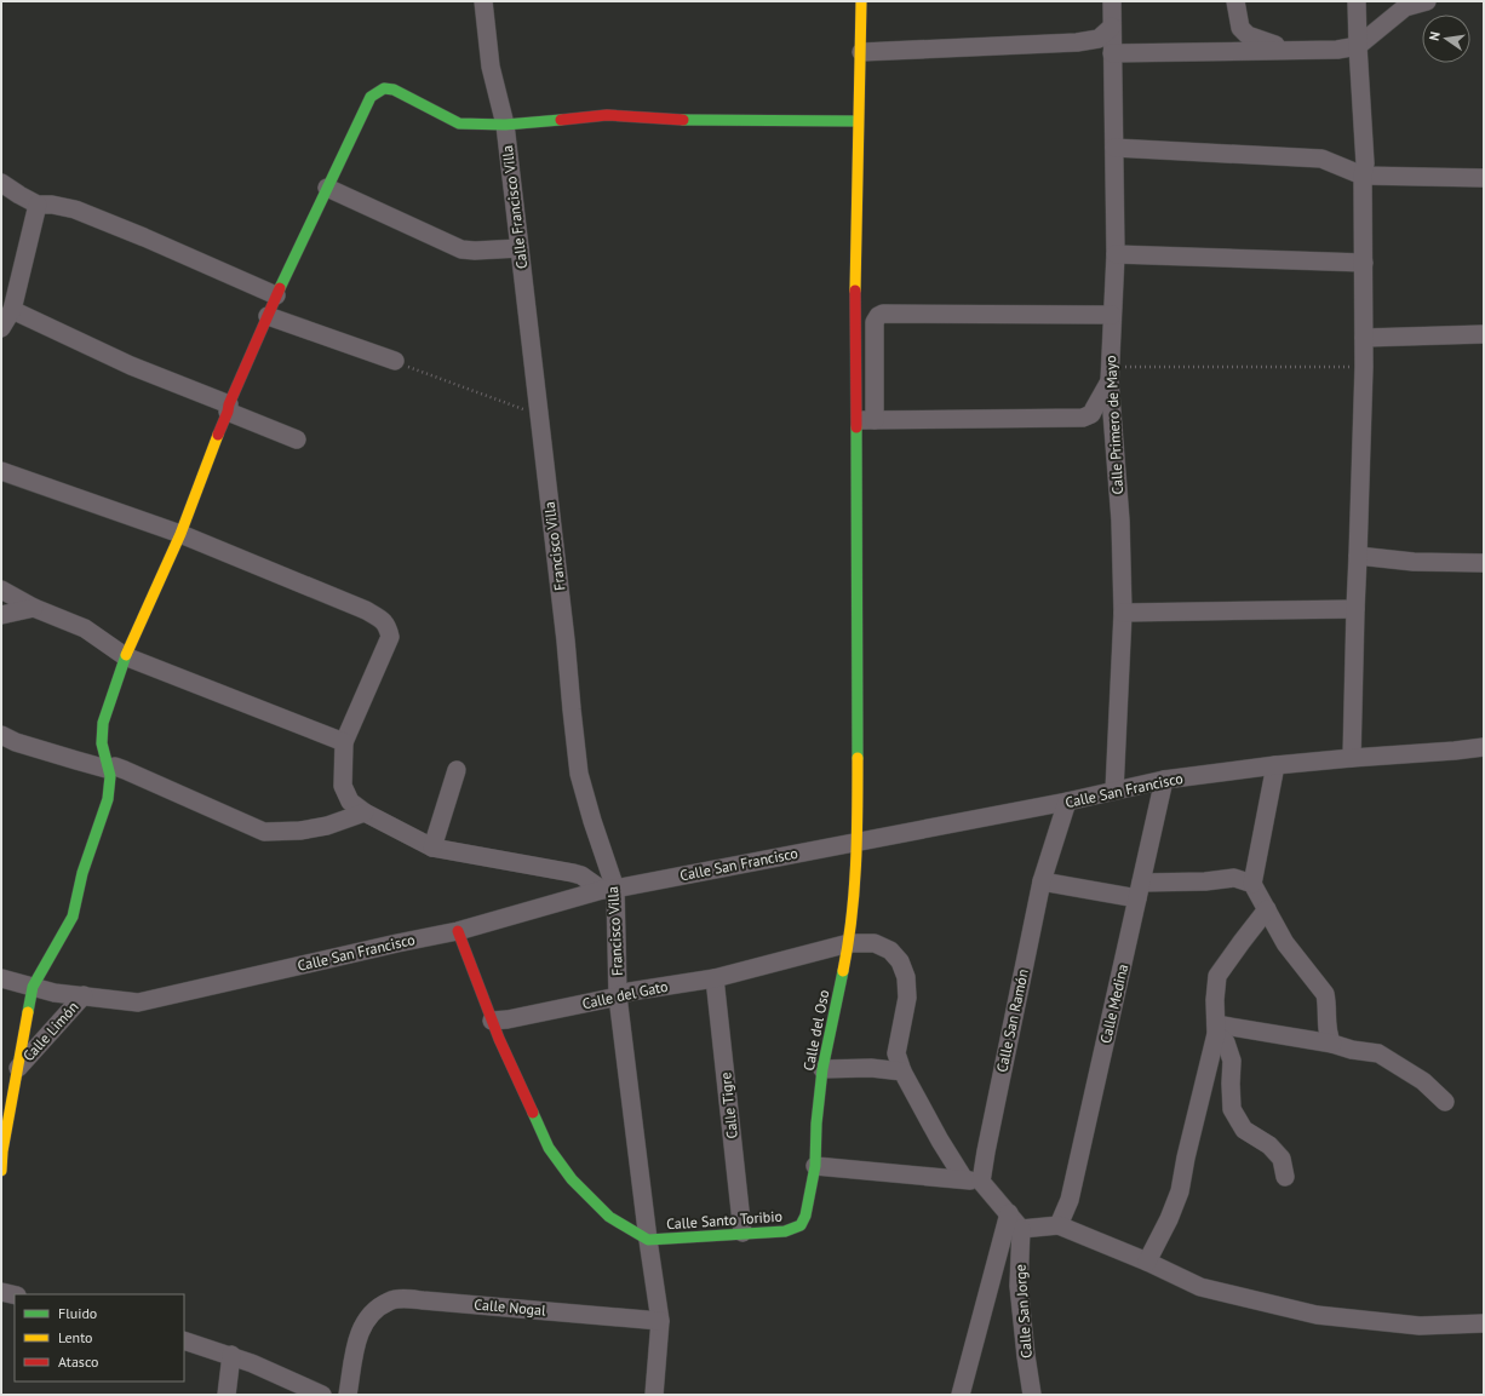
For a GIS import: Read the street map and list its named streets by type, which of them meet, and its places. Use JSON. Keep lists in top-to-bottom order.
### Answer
{
  "streets": {
    "street": [
      "Calle Francisco Villa",
      "Calle Primero de Mayo",
      "Francisco Villa",
      "Calle San Francisco",
      "Calle del Gato",
      "Calle Medina",
      "Calle San Ramón",
      "Calle del Oso",
      "Calle Limón",
      "Calle Tigre",
      "Calle Santo Toribio",
      "Calle Nogal",
      "Calle San Jorge"
    ]
  },
  "crossings": [
    ["Calle Francisco Villa", "Francisco Villa"],
    ["Calle Francisco Villa", "Calle Limón"],
    ["Calle Primero de Mayo", "Calle San Francisco"],
    ["Francisco Villa", "Calle San Francisco"],
    ["Francisco Villa", "Calle del Gato"],
    ["Francisco Villa", "Calle Santo Toribio"],
    ["Francisco Villa", "Calle Nogal"],
    ["Calle San Francisco", "Calle Medina"],
    ["Calle San Francisco", "Calle San Ramón"],
    ["Calle San Francisco", "Calle del Oso"],
    ["Calle San Francisco", "Calle Limón"],
    ["Calle del Gato", "Calle San Ramón"],
    ["Calle del Gato", "Calle del Oso"],
    ["Calle del Gato", "Calle Tigre"],
    ["Calle del Oso", "Calle Santo Toribio"],
    ["Calle Tigre", "Calle Santo Toribio"]
  ],
  "legend": ["Fluido", "Lento", "Atasco"],
  "north": "left"
}
